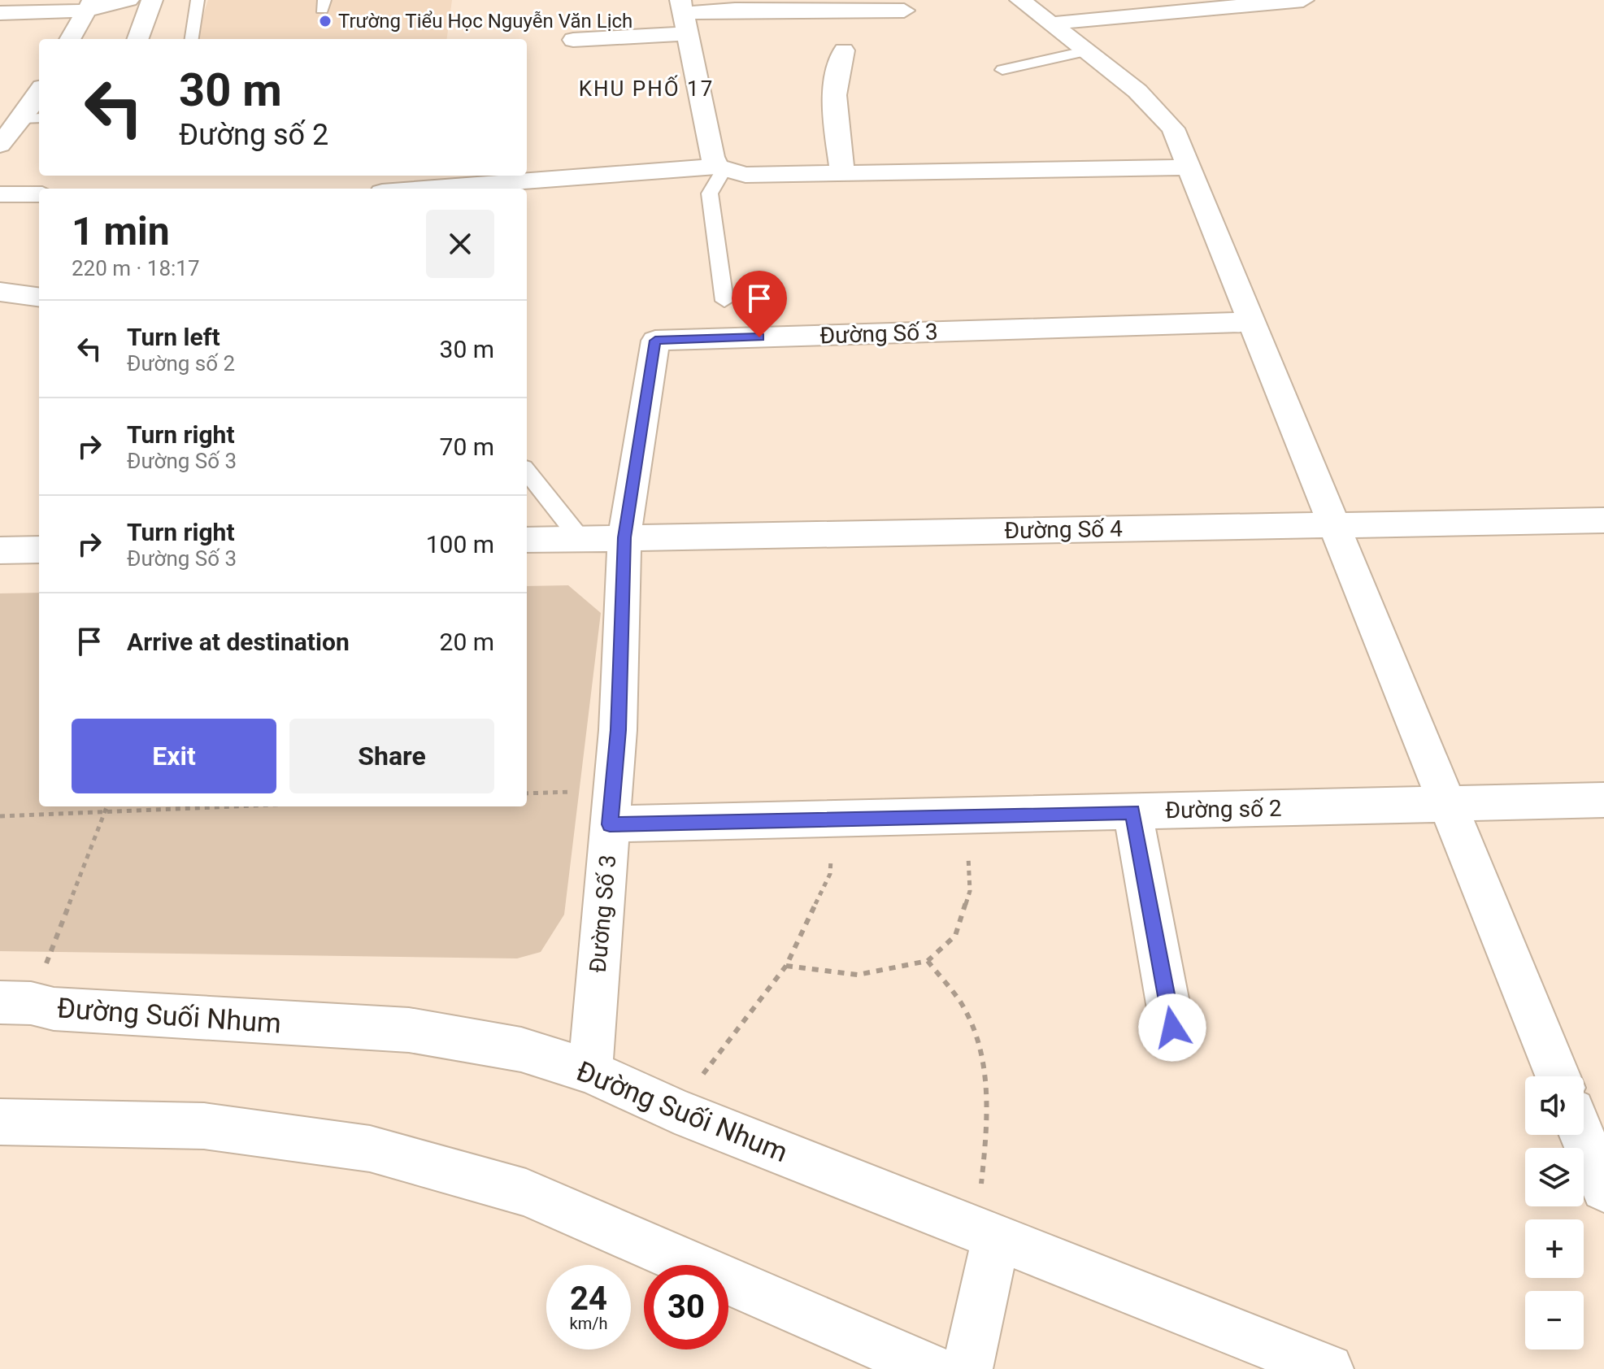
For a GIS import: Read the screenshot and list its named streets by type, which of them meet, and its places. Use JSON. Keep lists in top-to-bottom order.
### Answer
{
  "streets": {
    "street": [
      "Đường Số 3",
      "Đường Số 4",
      "Đường số 2",
      "Đường Suối Nhum"
    ]
  },
  "crossings": [
    ["Đường Số 3", "Đường Số 4"],
    ["Đường Số 3", "Đường số 2"],
    ["Đường Số 3", "Đường Suối Nhum"]
  ],
  "districts": ["KHU PHỐ 17"],
  "places": ["Trường Tiểu Học Nguyễn Văn Lịch"],
  "page": {
    "turn": ["30 m", "Đường số 2"],
    "heading": ["1 min", "220 m · 18:17"],
    "list": [
      {
        "name": "Turn left",
        "note": "Đường số 2",
        "value": "30 m"
      },
      {
        "name": "Turn right",
        "note": "Đường Số 3",
        "value": "70 m"
      },
      {
        "name": "Turn right",
        "note": "Đường Số 3",
        "value": "100 m"
      },
      {
        "name": "Arrive at destination",
        "value": "20 m"
      }
    ],
    "buttons": ["Exit", "Share"],
    "map_buttons": ["+", "−"],
    "speed": "24 km/h",
    "limit": "30"
  }
}
